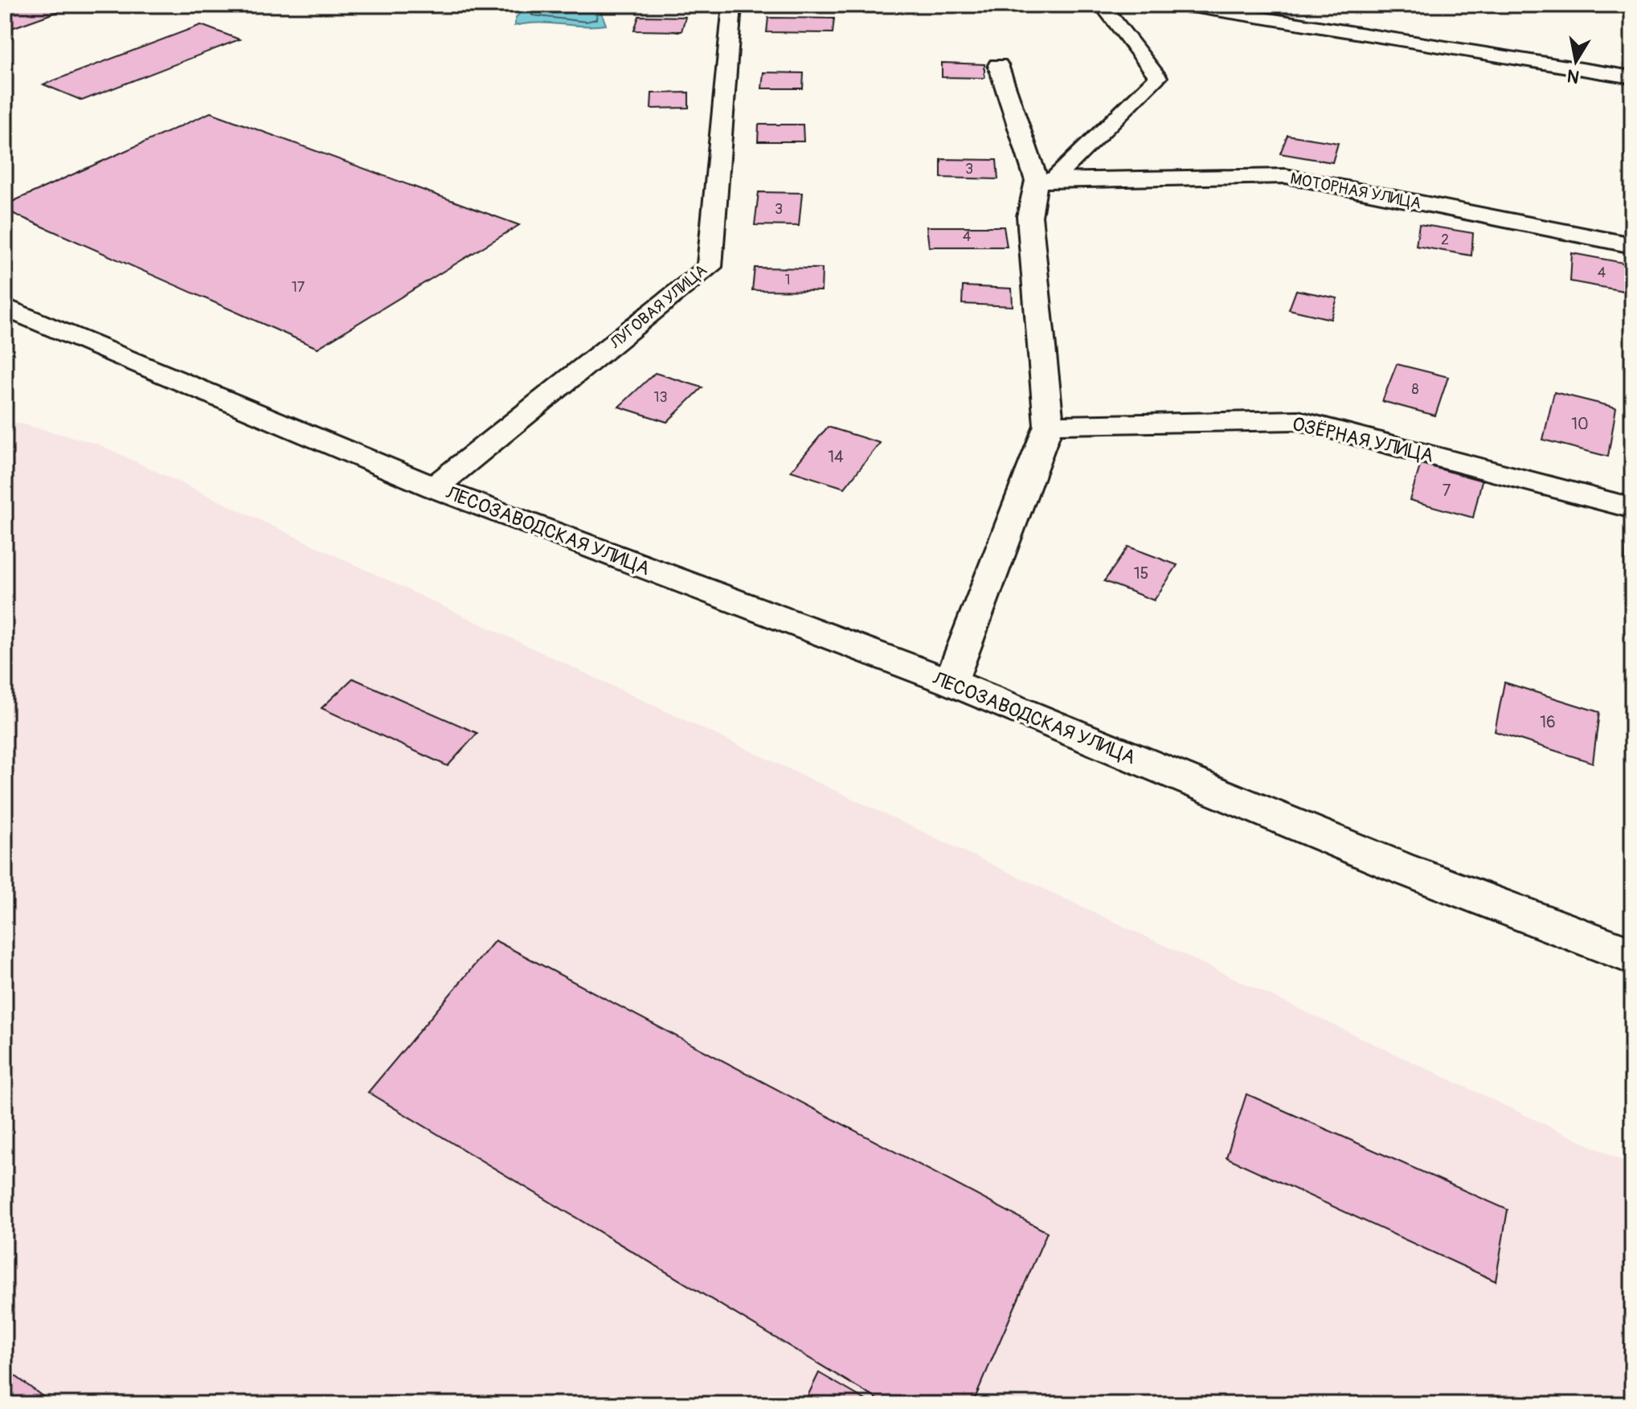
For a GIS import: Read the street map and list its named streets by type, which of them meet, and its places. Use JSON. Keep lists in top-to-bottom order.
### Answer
{
  "streets": {
    "street": [
      "МОТОРНАЯ УЛИЦА",
      "ЛУГОВАЯ УЛИЦА",
      "ОЗЁРНАЯ УЛИЦА",
      "ЛЕСОЗАВОДСКАЯ УЛИЦА"
    ]
  },
  "crossings": [
    ["ЛУГОВАЯ УЛИЦА", "ЛЕСОЗАВОДСКАЯ УЛИЦА"]
  ],
  "house_numbers": [
    "3",
    "3",
    "4",
    "2",
    "4",
    "1",
    "17",
    "8",
    "13",
    "10",
    "14",
    "7",
    "15",
    "16"
  ],
  "north": "bottom"
}
